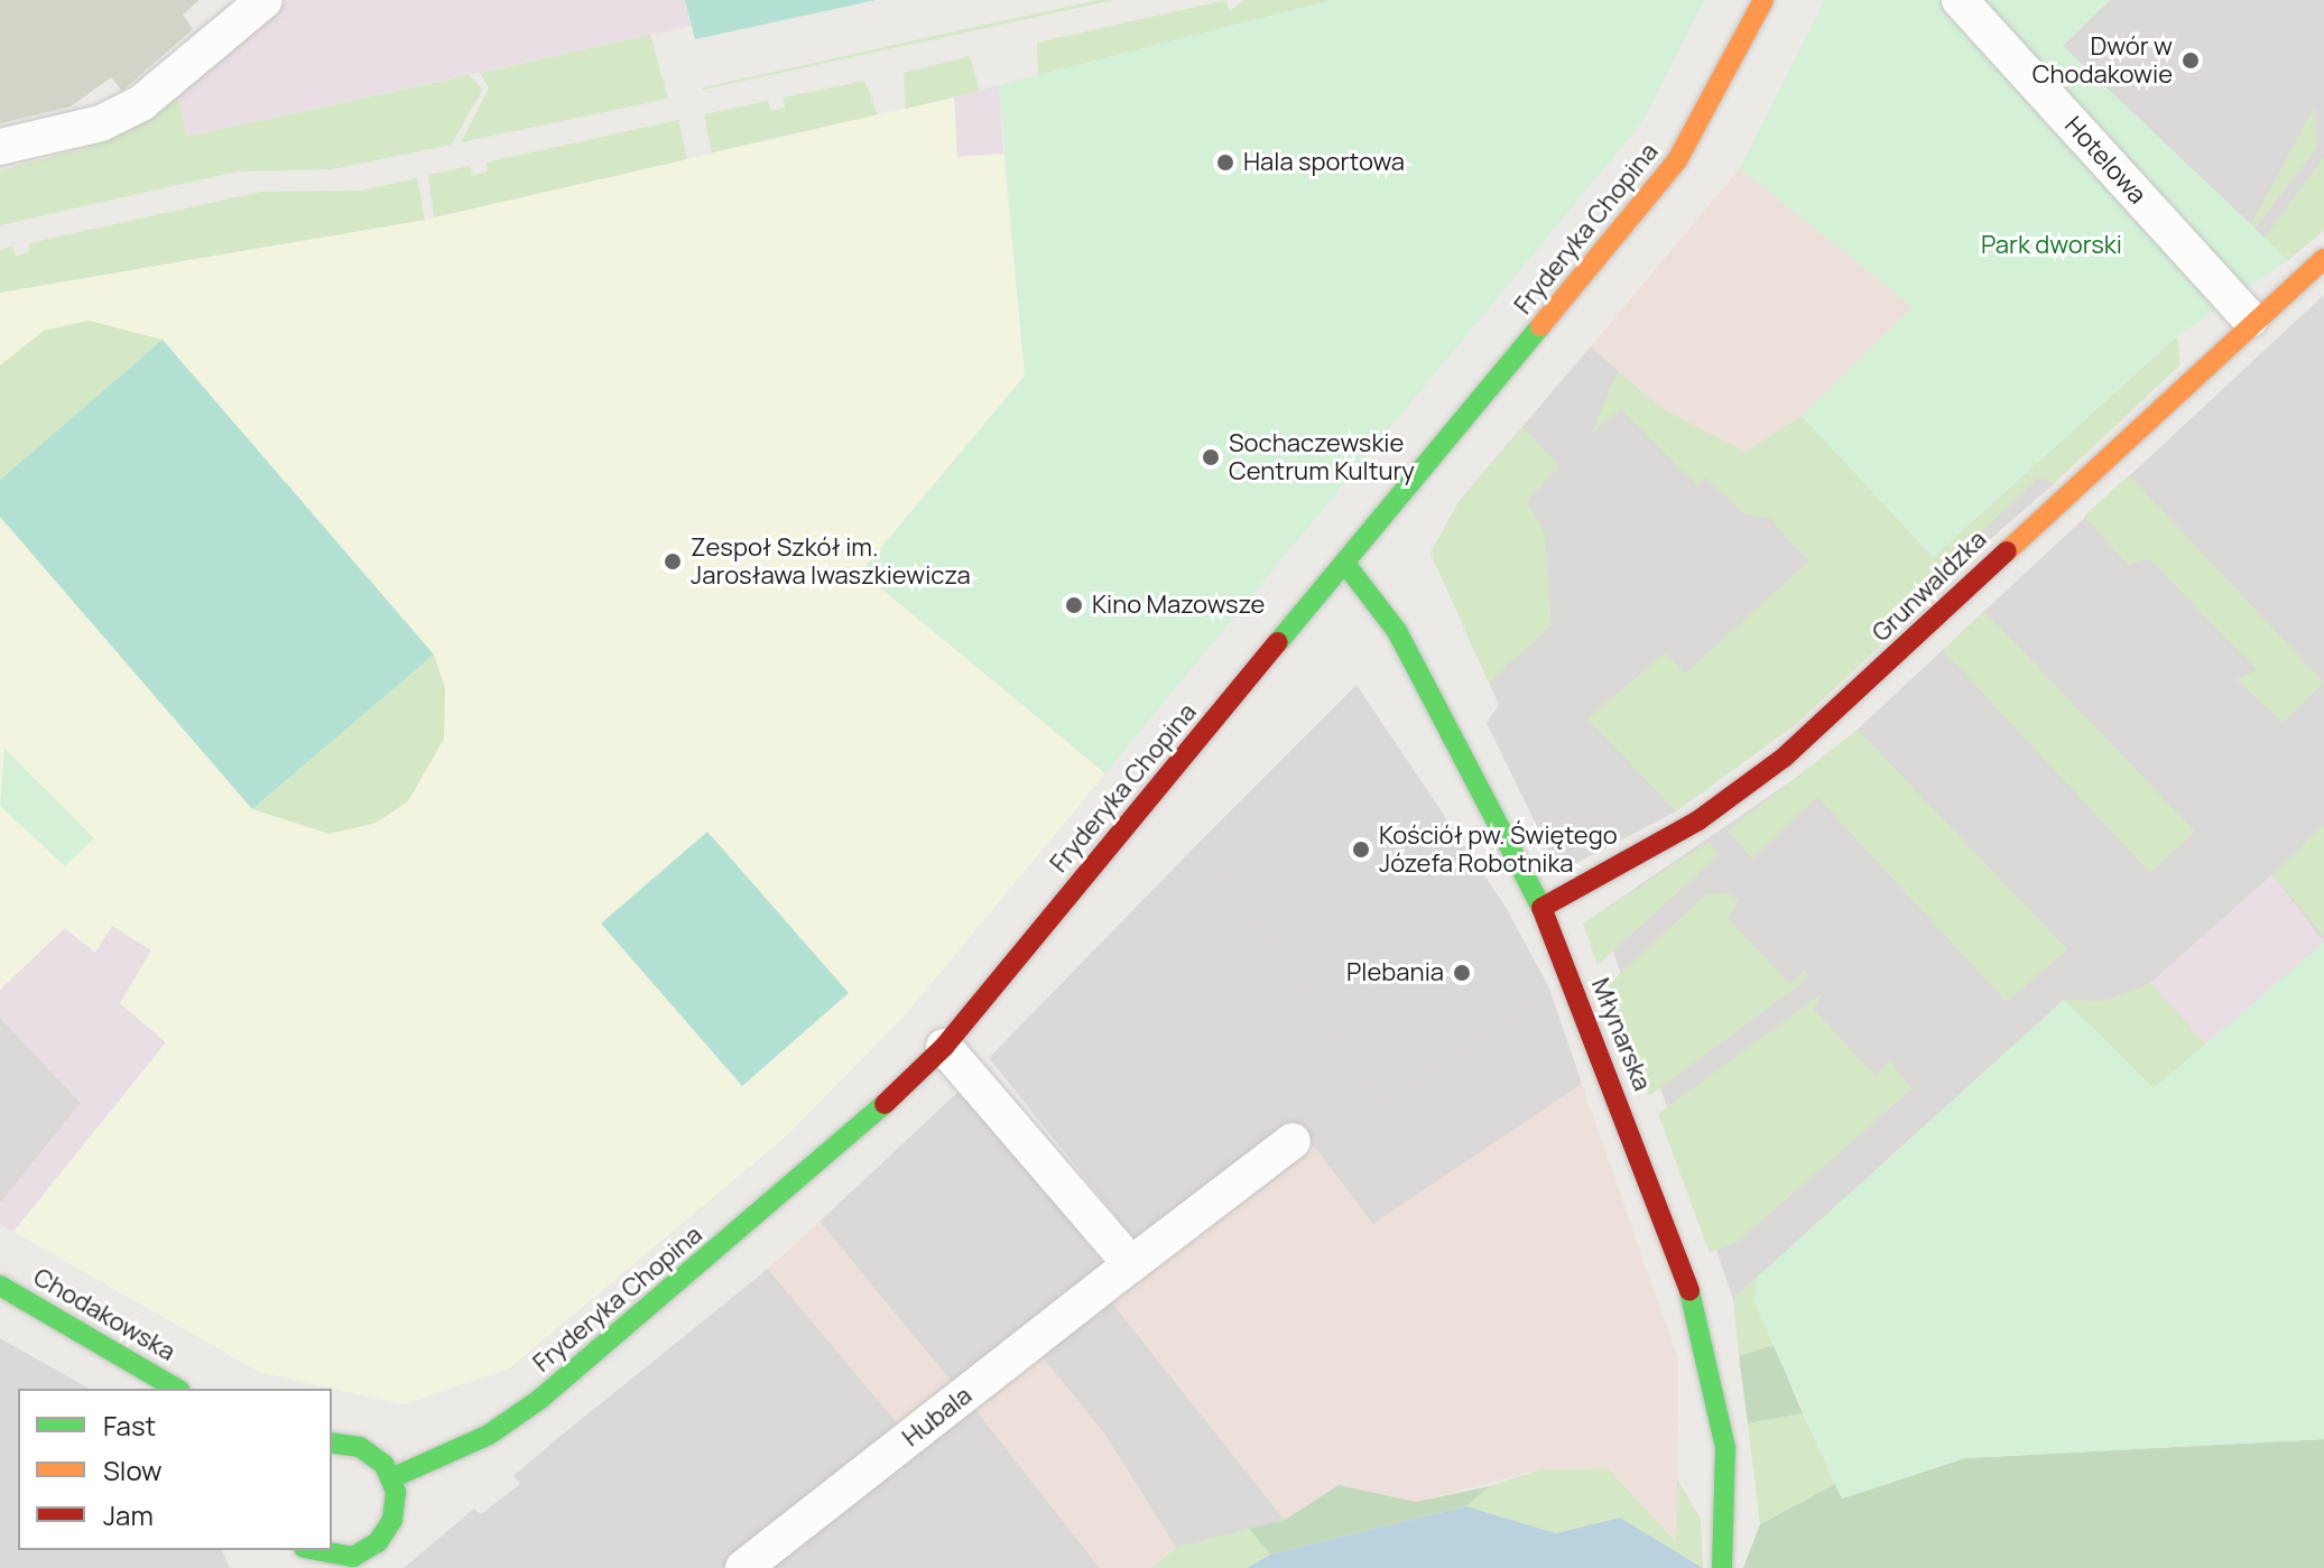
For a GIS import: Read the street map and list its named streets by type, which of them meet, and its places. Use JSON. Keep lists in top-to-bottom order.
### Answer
{
  "streets": {
    "main road": [
      "Fryderyka Chopina",
      "Grunwaldzka",
      "Młynarska",
      "Chodakowska"
    ],
    "street": ["Hotelowa", "Hubala"]
  },
  "crossings": [
    ["Hotelowa", "Grunwaldzka"],
    ["Fryderyka Chopina", "Młynarska"],
    ["Grunwaldzka", "Młynarska"]
  ],
  "parks": ["Park dworski"],
  "places": [
    "Dwór w Chodakowie",
    "Hala sportowa",
    "Sochaczewskie Centrum Kultury",
    "Zespoł Szkół im. Jarosława Iwaszkiewicza",
    "Kino Mazowsze",
    "Kościół pw. Świętego Józefa Robotnika",
    "Plebania"
  ],
  "legend": ["Fast", "Slow", "Jam"]
}
